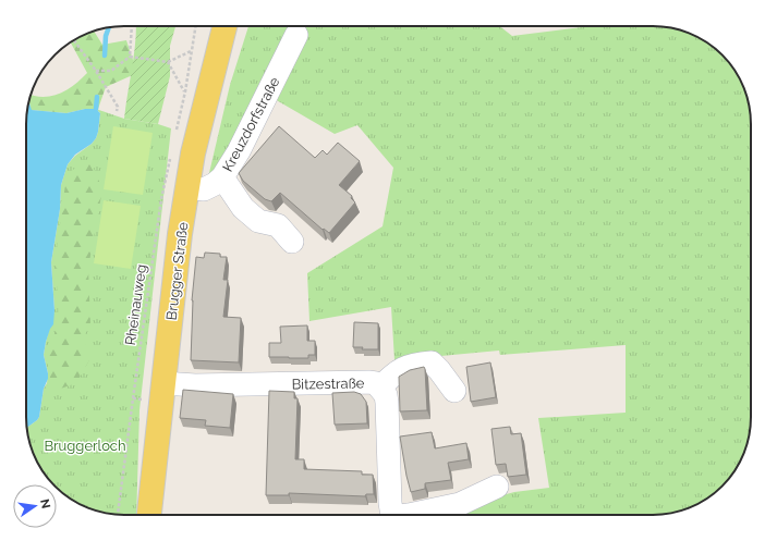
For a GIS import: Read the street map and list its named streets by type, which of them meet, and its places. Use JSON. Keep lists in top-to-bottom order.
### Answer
{
  "streets": {
    "main road": ["Brugger Straße"],
    "street": ["Kreuzdorfstraße", "Bitzestraße"],
    "path": ["Rheinauweg"]
  },
  "crossings": [
    ["Kreuzdorfstraße", "Brugger Straße"],
    ["Brugger Straße", "Bitzestraße"]
  ],
  "parks": ["Bruggerloch"],
  "north": "right"
}
